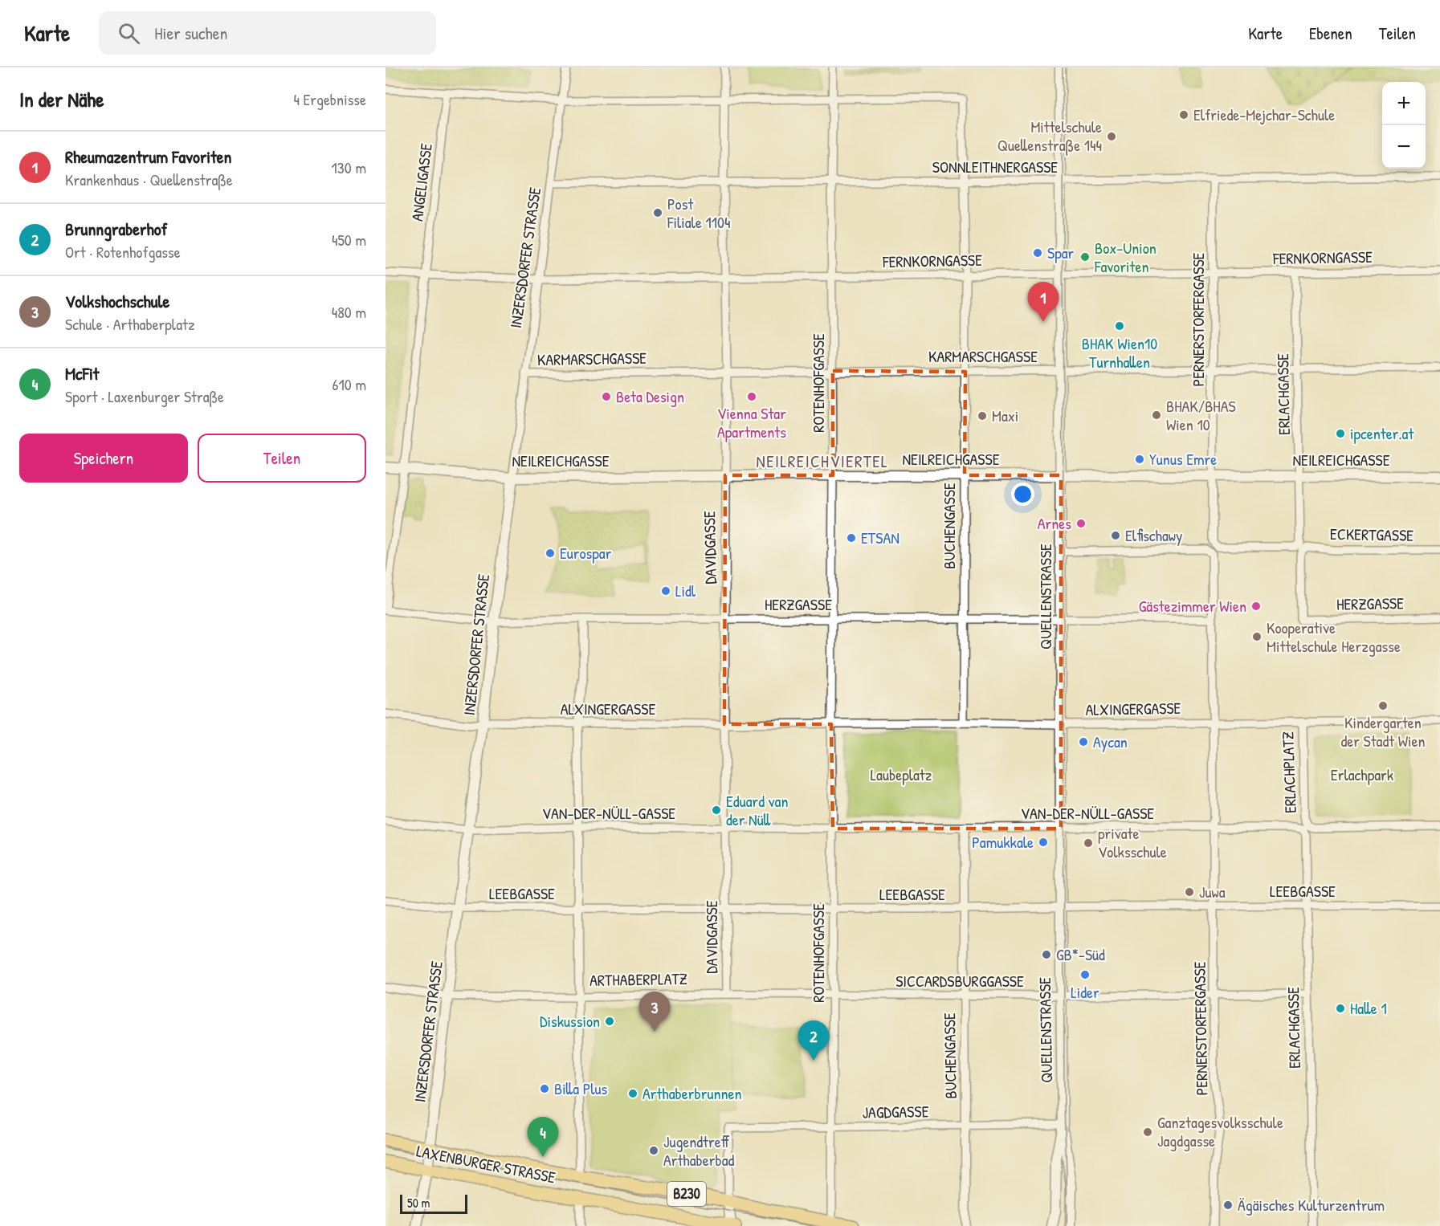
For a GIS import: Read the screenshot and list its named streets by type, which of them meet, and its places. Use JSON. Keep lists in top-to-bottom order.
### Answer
{
  "streets": {
    "main road": ["LAXENBURGER STRASSE", "B230"],
    "street": [
      "SONNLEITHNERGASSE",
      "ANGELIGASSE",
      "INZERSDORFER STRASSE",
      "FERNKORNGASSE",
      "PERNERSTORFERGASSE",
      "KARMARSCHGASSE",
      "ROTENHOFGASSE",
      "ERLACHGASSE",
      "NEILREICHGASSE",
      "BUCHENGASSE",
      "ECKERTGASSE",
      "DAVIDGASSE",
      "QUELLENSTRASSE",
      "HERZGASSE",
      "ALXINGERGASSE",
      "ERLACHPLATZ",
      "VAN-DER-NÜLL-GASSE",
      "LEEBGASSE",
      "ARTHABERPLATZ",
      "SICCARDSBURGGASSE",
      "JAGDGASSE"
    ]
  },
  "crossings": [
    ["SONNLEITHNERGASSE", "INZERSDORFER STRASSE"],
    ["SONNLEITHNERGASSE", "PERNERSTORFERGASSE"],
    ["SONNLEITHNERGASSE", "ROTENHOFGASSE"],
    ["SONNLEITHNERGASSE", "BUCHENGASSE"],
    ["SONNLEITHNERGASSE", "DAVIDGASSE"],
    ["SONNLEITHNERGASSE", "QUELLENSTRASSE"],
    ["ANGELIGASSE", "FERNKORNGASSE"],
    ["ANGELIGASSE", "NEILREICHGASSE"],
    ["INZERSDORFER STRASSE", "FERNKORNGASSE"],
    ["INZERSDORFER STRASSE", "KARMARSCHGASSE"],
    ["INZERSDORFER STRASSE", "NEILREICHGASSE"],
    ["INZERSDORFER STRASSE", "HERZGASSE"],
    ["INZERSDORFER STRASSE", "ALXINGERGASSE"],
    ["INZERSDORFER STRASSE", "VAN-DER-NÜLL-GASSE"],
    ["INZERSDORFER STRASSE", "LEEBGASSE"],
    ["INZERSDORFER STRASSE", "LAXENBURGER STRASSE"],
    ["FERNKORNGASSE", "PERNERSTORFERGASSE"],
    ["FERNKORNGASSE", "ROTENHOFGASSE"],
    ["FERNKORNGASSE", "ERLACHGASSE"],
    ["FERNKORNGASSE", "BUCHENGASSE"],
    ["FERNKORNGASSE", "DAVIDGASSE"],
    ["FERNKORNGASSE", "QUELLENSTRASSE"],
    ["PERNERSTORFERGASSE", "KARMARSCHGASSE"],
    ["PERNERSTORFERGASSE", "NEILREICHGASSE"],
    ["PERNERSTORFERGASSE", "ECKERTGASSE"],
    ["PERNERSTORFERGASSE", "HERZGASSE"],
    ["PERNERSTORFERGASSE", "ALXINGERGASSE"],
    ["PERNERSTORFERGASSE", "VAN-DER-NÜLL-GASSE"],
    ["PERNERSTORFERGASSE", "LEEBGASSE"],
    ["PERNERSTORFERGASSE", "SICCARDSBURGGASSE"],
    ["KARMARSCHGASSE", "ROTENHOFGASSE"],
    ["KARMARSCHGASSE", "ERLACHGASSE"],
    ["KARMARSCHGASSE", "BUCHENGASSE"],
    ["KARMARSCHGASSE", "DAVIDGASSE"],
    ["KARMARSCHGASSE", "QUELLENSTRASSE"],
    ["ROTENHOFGASSE", "NEILREICHGASSE"],
    ["ROTENHOFGASSE", "BUCHENGASSE"],
    ["ROTENHOFGASSE", "HERZGASSE"],
    ["ROTENHOFGASSE", "ALXINGERGASSE"],
    ["ROTENHOFGASSE", "VAN-DER-NÜLL-GASSE"],
    ["ROTENHOFGASSE", "LEEBGASSE"],
    ["ROTENHOFGASSE", "SICCARDSBURGGASSE"],
    ["ROTENHOFGASSE", "JAGDGASSE"],
    ["ROTENHOFGASSE", "B230"],
    ["ERLACHGASSE", "NEILREICHGASSE"],
    ["ERLACHGASSE", "ECKERTGASSE"],
    ["ERLACHGASSE", "HERZGASSE"],
    ["ERLACHGASSE", "VAN-DER-NÜLL-GASSE"],
    ["ERLACHGASSE", "LEEBGASSE"],
    ["ERLACHGASSE", "SICCARDSBURGGASSE"],
    ["NEILREICHGASSE", "BUCHENGASSE"],
    ["NEILREICHGASSE", "DAVIDGASSE"],
    ["NEILREICHGASSE", "QUELLENSTRASSE"],
    ["BUCHENGASSE", "HERZGASSE"],
    ["BUCHENGASSE", "ALXINGERGASSE"],
    ["BUCHENGASSE", "VAN-DER-NÜLL-GASSE"],
    ["BUCHENGASSE", "LEEBGASSE"],
    ["BUCHENGASSE", "SICCARDSBURGGASSE"],
    ["BUCHENGASSE", "JAGDGASSE"],
    ["ECKERTGASSE", "QUELLENSTRASSE"],
    ["DAVIDGASSE", "HERZGASSE"],
    ["DAVIDGASSE", "ALXINGERGASSE"],
    ["DAVIDGASSE", "VAN-DER-NÜLL-GASSE"],
    ["DAVIDGASSE", "LEEBGASSE"],
    ["DAVIDGASSE", "ARTHABERPLATZ"],
    ["DAVIDGASSE", "SICCARDSBURGGASSE"],
    ["QUELLENSTRASSE", "HERZGASSE"],
    ["QUELLENSTRASSE", "ALXINGERGASSE"],
    ["QUELLENSTRASSE", "VAN-DER-NÜLL-GASSE"],
    ["QUELLENSTRASSE", "LEEBGASSE"],
    ["QUELLENSTRASSE", "SICCARDSBURGGASSE"],
    ["QUELLENSTRASSE", "JAGDGASSE"],
    ["ALXINGERGASSE", "ERLACHPLATZ"],
    ["ARTHABERPLATZ", "SICCARDSBURGGASSE"],
    ["ARTHABERPLATZ", "LAXENBURGER STRASSE"],
    ["ARTHABERPLATZ", "B230"],
    ["JAGDGASSE", "B230"],
    ["LAXENBURGER STRASSE", "B230"]
  ],
  "districts": ["NEILREICHVIERTEL"],
  "parks": ["Laubeplatz", "Erlachpark"],
  "places": [
    "Elfriede-Mejchar-Schule",
    "Mittelschule Quellenstraße 144",
    "Post Filiale 1104",
    "Spar",
    "Box-Union Favoriten",
    "BHAK Wien10 Turnhallen",
    "Beta Design",
    "Vienna Star Apartments",
    "BHAK/BHAS Wien 10",
    "Maxi",
    "ipcenter.at",
    "Yunus Emre",
    "Arnes",
    "Elfischawy",
    "ETSAN",
    "Eurospar",
    "Lidl",
    "Gästezimmer Wien",
    "Kooperative Mittelschule Herzgasse",
    "Kindergarten der Stadt Wien",
    "Aycan",
    "Eduard van der Nüll",
    "Pamukkale",
    "private Volksschule",
    "Juwa",
    "GB*-Süd",
    "Lider",
    "Halle 1",
    "Diskussion",
    "Billa Plus",
    "Arthaberbrunnen",
    "Ganztagesvolksschule Jagdgasse",
    "Jugendtreff Arthaberbad",
    "Ägäisches Kulturzentrum"
  ],
  "scale_bar": "50 m",
  "page": {
    "header": "Karte",
    "search": "Hier suchen",
    "nav": ["Karte", "Ebenen", "Teilen"],
    "heading": ["In der Nähe", "4 Ergebnisse"],
    "map_buttons": ["+", "−"],
    "list": [
      {
        "mark": "1",
        "name": "Rheumazentrum Favoriten",
        "note": "Krankenhaus · Quellenstraße",
        "value": "130 m"
      },
      {
        "mark": "2",
        "name": "Brunngraberhof",
        "note": "Ort · Rotenhofgasse",
        "value": "450 m"
      },
      {
        "mark": "3",
        "name": "Volkshochschule",
        "note": "Schule · Arthaberplatz",
        "value": "480 m"
      },
      {
        "mark": "4",
        "name": "McFit",
        "note": "Sport · Laxenburger Straße",
        "value": "610 m"
      }
    ],
    "pins": [
      "1",
      "3",
      "2",
      "4"
    ],
    "buttons": ["Speichern", "Teilen"],
    "scale": "50 m"
  }
}
